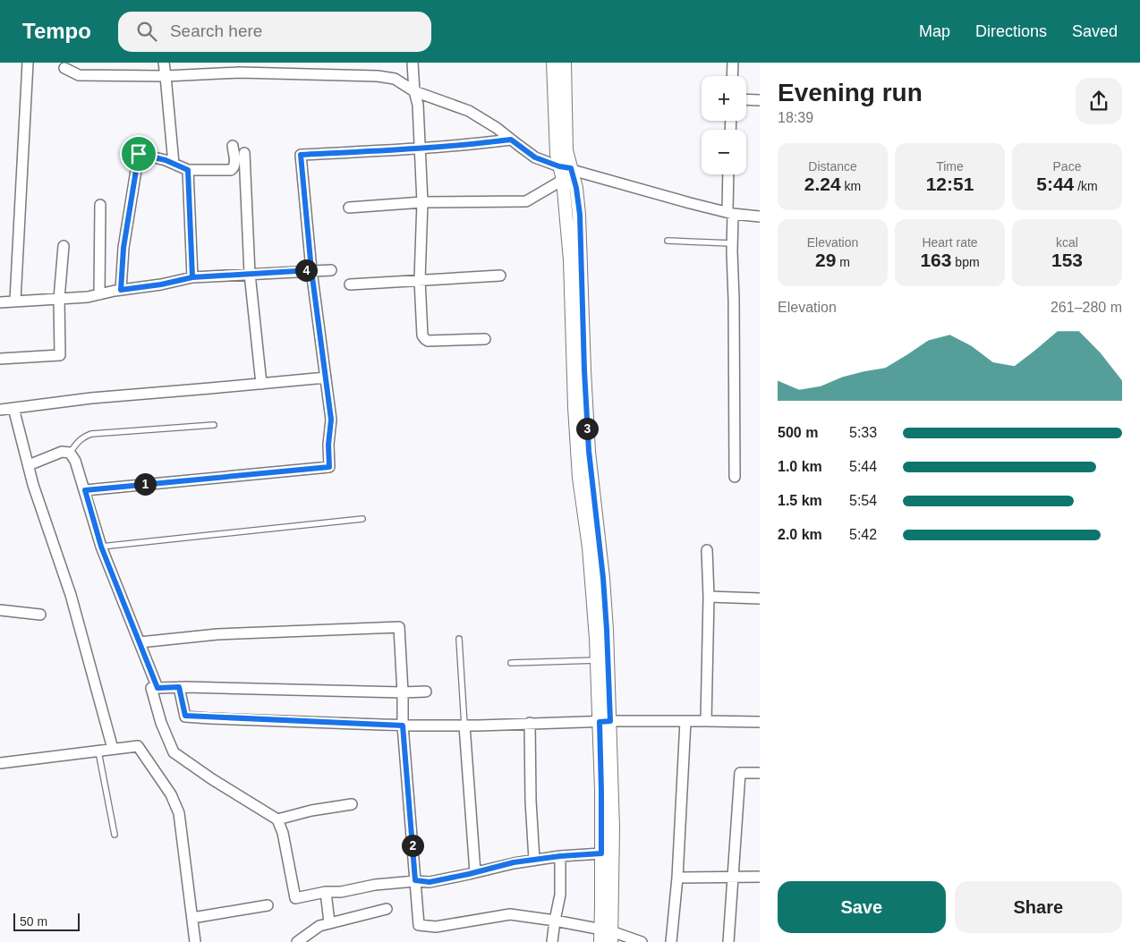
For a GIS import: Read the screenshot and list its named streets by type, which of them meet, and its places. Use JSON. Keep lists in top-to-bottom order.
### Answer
{
  "scale_bar": "50 m",
  "page": {
    "header": "Tempo",
    "search": "Search here",
    "nav": ["Map", "Directions", "Saved"],
    "heading": ["Evening run", "18:39"],
    "map_buttons": ["+", "−"],
    "stats": [
      ["Distance", "2.24 km"],
      ["Time", "12:51"],
      ["Pace", "5:44 /km"],
      ["Elevation", "29 m"],
      ["Heart rate", "163 bpm"],
      ["kcal", "153"]
    ],
    "pins": [
      "4",
      "3",
      "1",
      "2"
    ],
    "chart": ["Elevation", "261–280 m"],
    "list": [
      {
        "name": "500 m",
        "note": "5:33"
      },
      {
        "name": "1.0 km",
        "note": "5:44"
      },
      {
        "name": "1.5 km",
        "note": "5:54"
      },
      {
        "name": "2.0 km",
        "note": "5:42"
      }
    ],
    "buttons": ["Save", "Share"],
    "scale": "50 m"
  }
}
